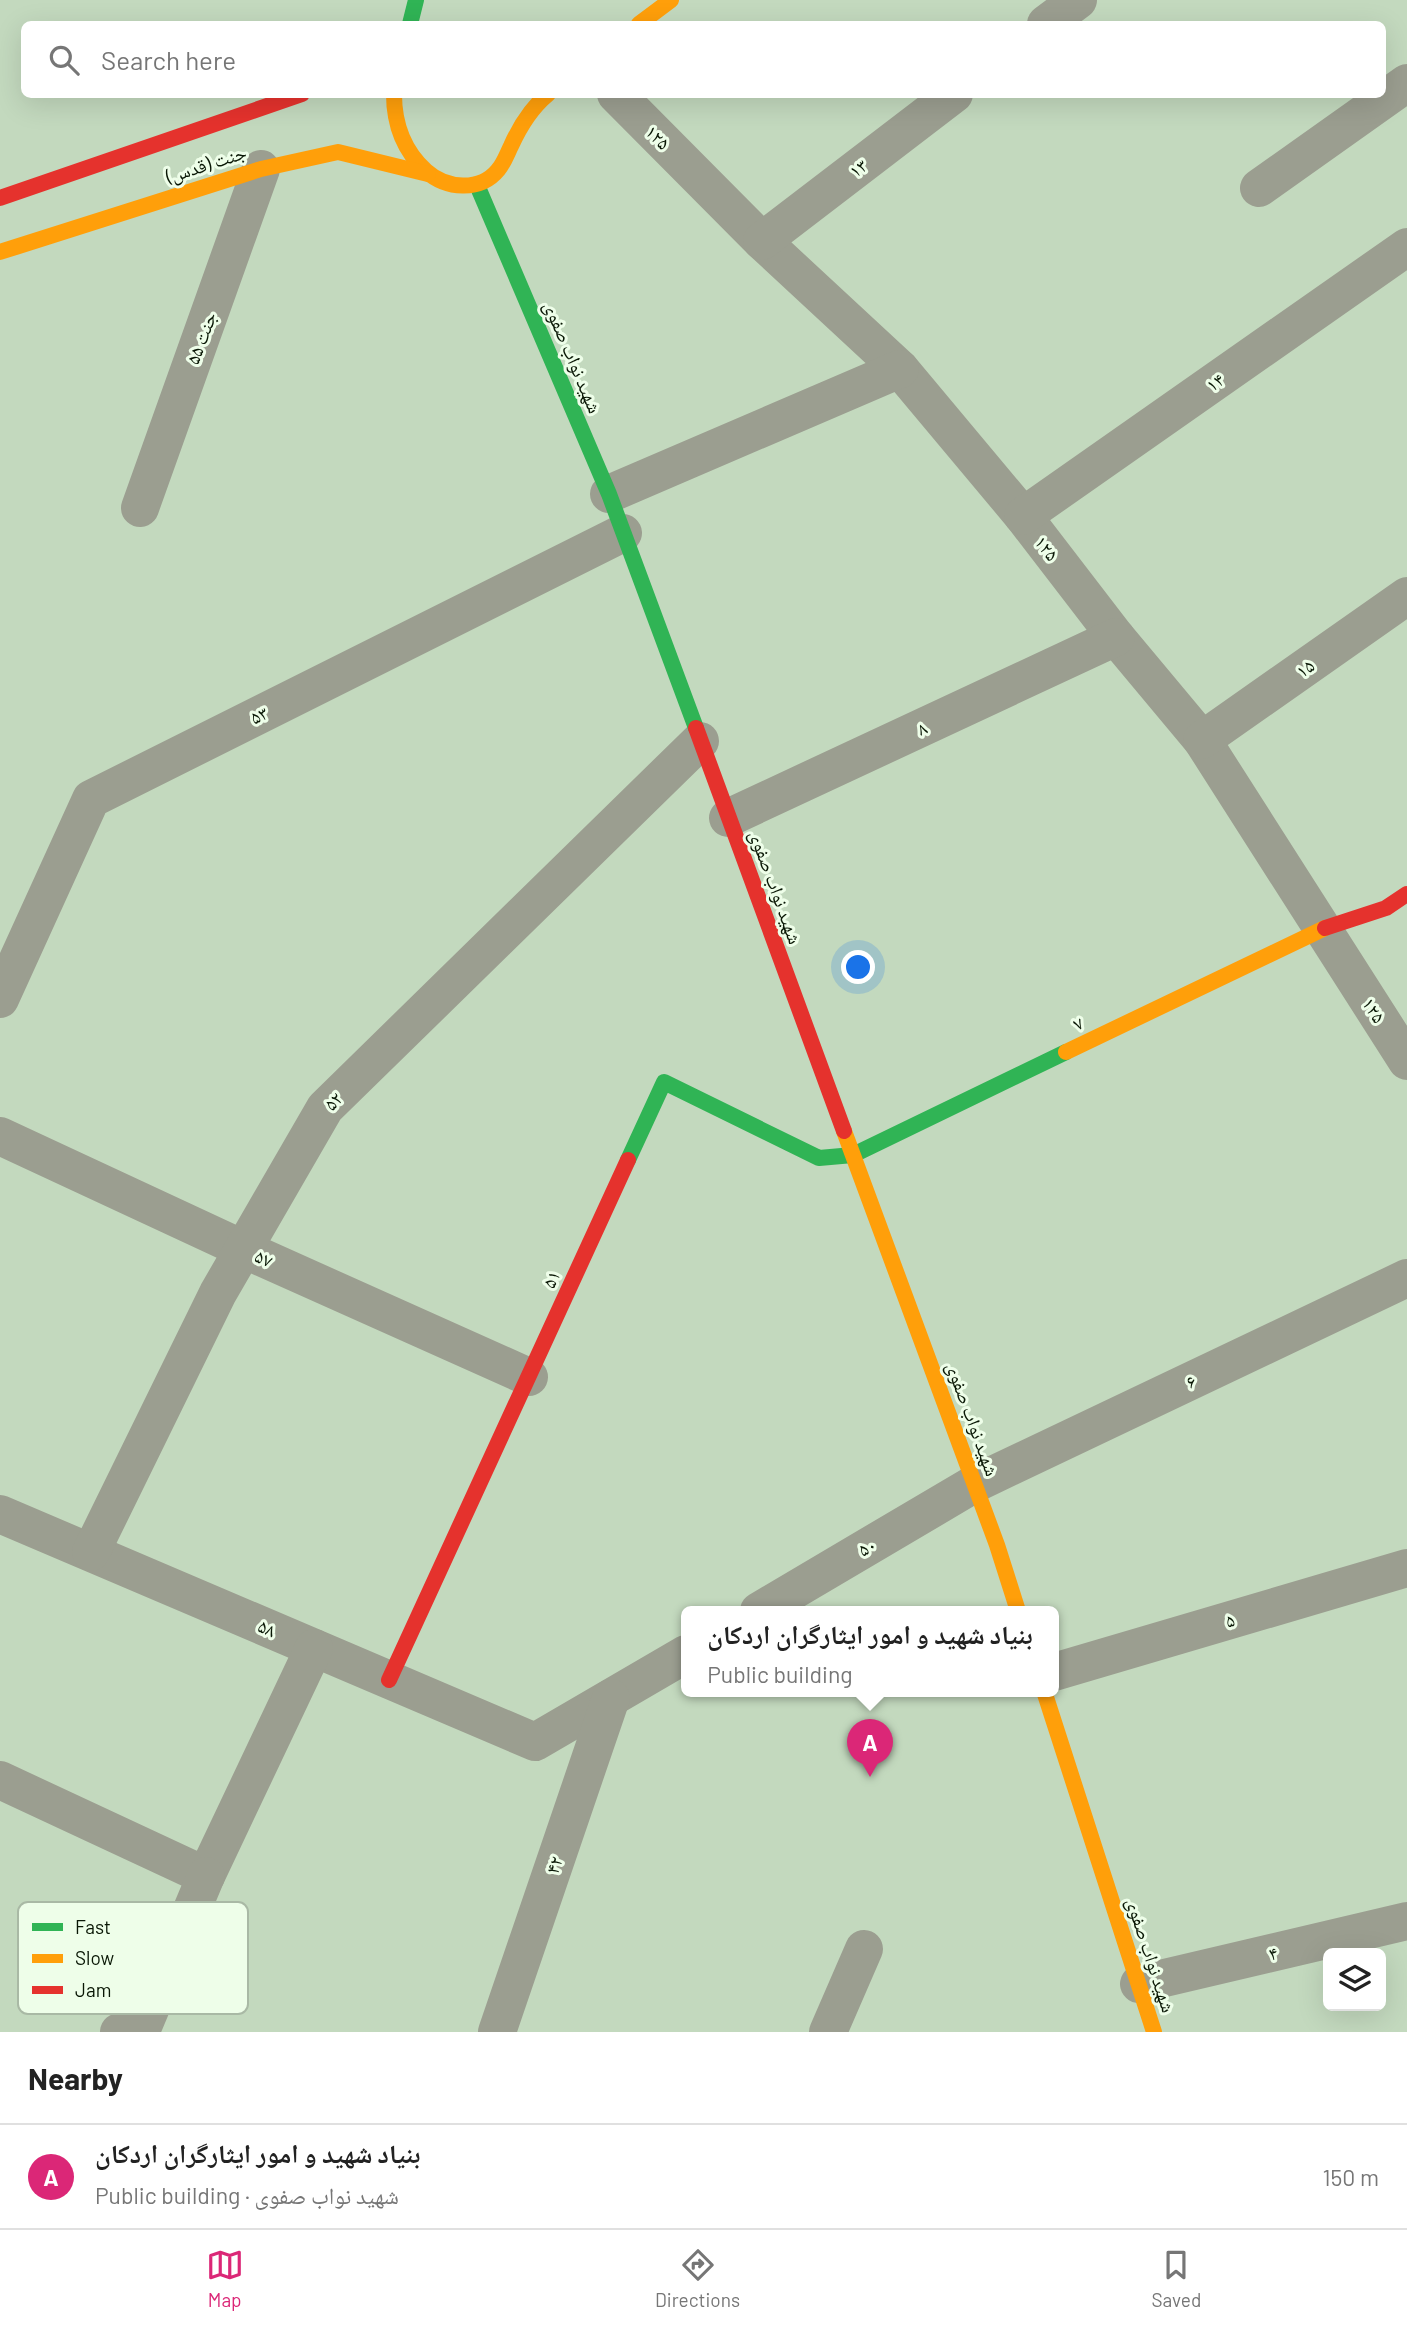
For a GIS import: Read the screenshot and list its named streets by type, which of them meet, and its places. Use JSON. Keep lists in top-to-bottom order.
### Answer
{
  "streets": {
    "street": [
      "۱۲۵",
      "جنت (قدس)",
      "۱۳",
      "جنت ۵۵",
      "شهید نواب صفوی",
      "۱۴",
      "۱۵",
      "۵۳",
      "۸",
      "۷",
      "۵۲",
      "۵۷",
      "۵۱",
      "۶",
      "۵۰",
      "۵",
      "۵۸",
      "۴۲",
      "۴"
    ]
  },
  "crossings": [
    ["۱۲۵", "۱۳"],
    ["۱۲۵", "۱۴"],
    ["۱۲۵", "۱۵"],
    ["۱۲۵", "۸"],
    ["۱۲۵", "۷"],
    ["جنت (قدس)", "جنت ۵۵"],
    ["جنت (قدس)", "شهید نواب صفوی"],
    ["شهید نواب صفوی", "۵۳"],
    ["شهید نواب صفوی", "۸"],
    ["شهید نواب صفوی", "۷"],
    ["شهید نواب صفوی", "۵۲"],
    ["شهید نواب صفوی", "۵۱"],
    ["شهید نواب صفوی", "۶"],
    ["شهید نواب صفوی", "۵۰"],
    ["شهید نواب صفوی", "۴"],
    ["۷", "۵۱"],
    ["۵۲", "۵۷"],
    ["۵۲", "۵۸"],
    ["۵۷", "۵۱"],
    ["۵۱", "۵۸"],
    ["۶", "۵۰"],
    ["۵۸", "۴۲"]
  ],
  "legend": ["Fast", "Slow", "Jam"],
  "page": {
    "search": "Search here",
    "popup": ["بنیاد شهید و امور ایثارگران اردکان", "Public building"],
    "pins": "A",
    "heading": "Nearby",
    "list": [
      {
        "mark": "A",
        "name": "بنیاد شهید و امور ایثارگران اردکان",
        "note": "Public building · شهید نواب صفوی",
        "value": "150 m"
      }
    ],
    "nav": ["Map", "Directions", "Saved"]
  }
}
